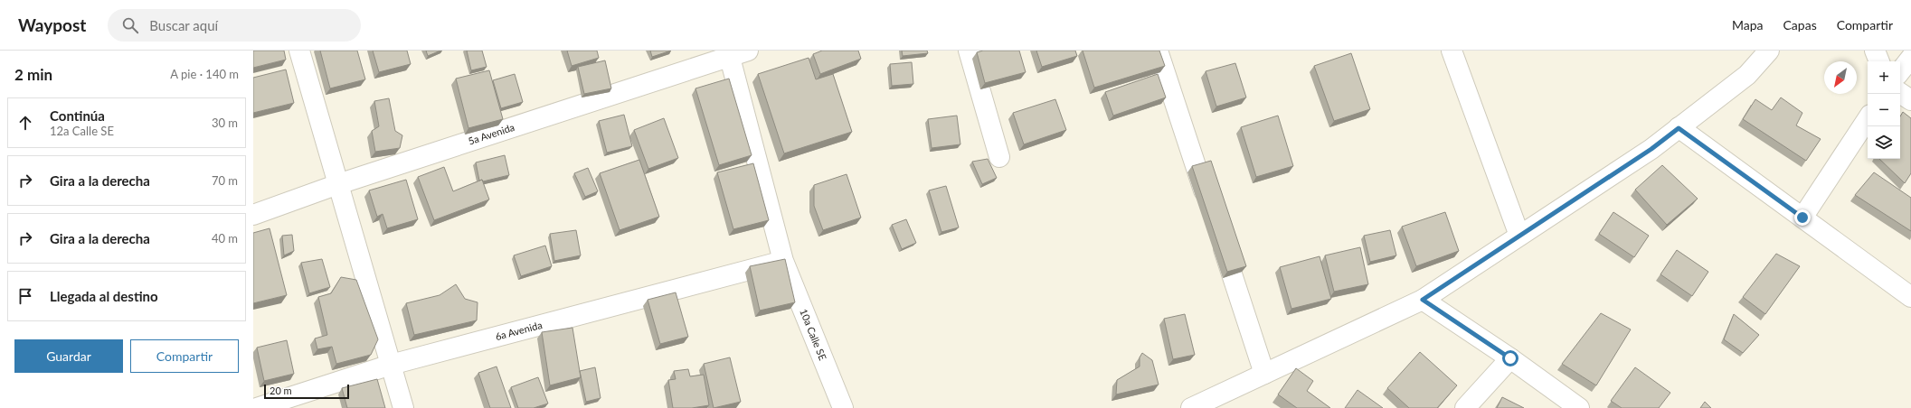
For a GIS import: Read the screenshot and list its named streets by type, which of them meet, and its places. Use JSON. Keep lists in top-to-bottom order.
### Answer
{
  "streets": {
    "street": ["5a Avenida", "6a Avenida", "10a Calle SE"]
  },
  "crossings": [
    ["5a Avenida", "10a Calle SE"],
    ["6a Avenida", "10a Calle SE"]
  ],
  "scale_bar": "20 m",
  "north": "bottom left",
  "page": {
    "header": "Waypost",
    "search": "Buscar aquí",
    "nav": ["Mapa", "Capas", "Compartir"],
    "heading": ["2 min", "A pie · 140 m"],
    "map_buttons": ["+", "−"],
    "list": [
      ["Continúa", "12a Calle SE", "30 m"],
      ["Gira a la derecha", "70 m"],
      ["Gira a la derecha", "40 m"],
      "Llegada al destino"
    ],
    "buttons": ["Guardar", "Compartir"],
    "scale": "20 m"
  }
}
